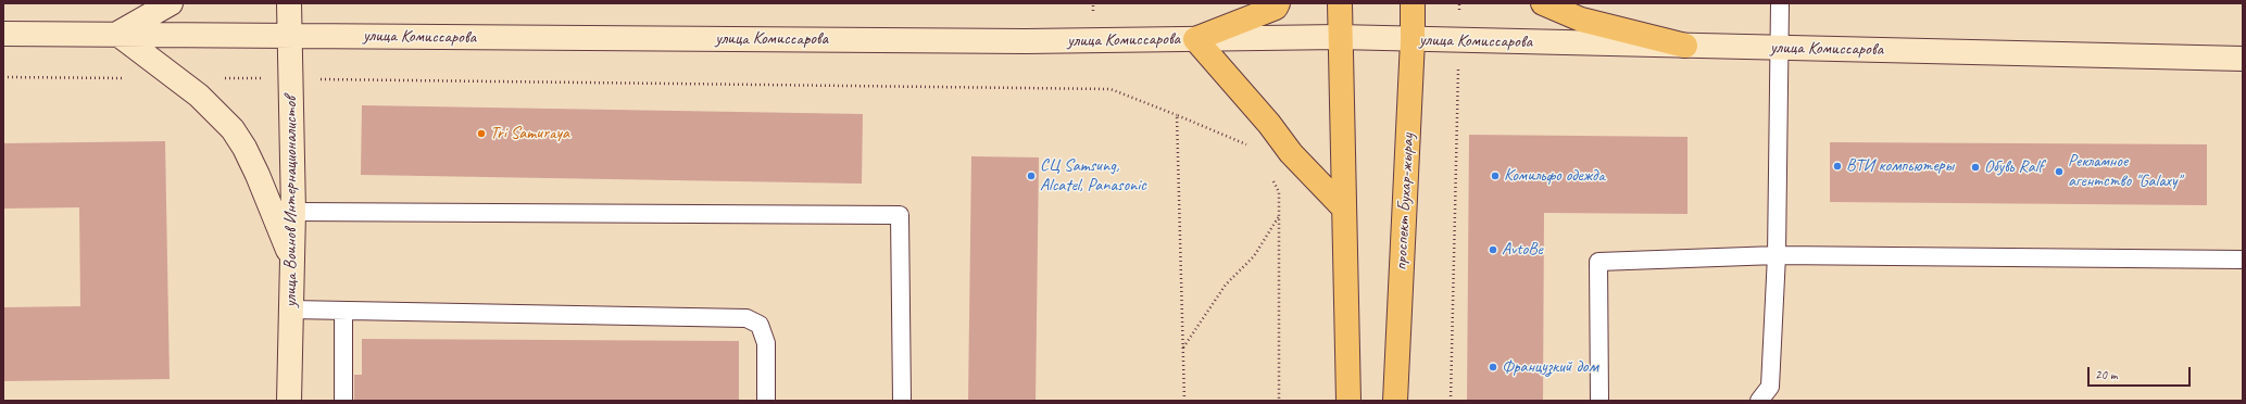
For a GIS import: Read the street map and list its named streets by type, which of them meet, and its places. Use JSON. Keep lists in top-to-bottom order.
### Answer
{
  "streets": {
    "main road": ["проспект Бухар-жырау"],
    "street": ["улица Комиссарова", "улица Воинов Интернационалистов"]
  },
  "crossings": [
    ["улица Комиссарова", "улица Воинов Интернационалистов"],
    ["улица Комиссарова", "проспект Бухар-жырау"]
  ],
  "places": [
    "Tri Samuraya",
    "ВТИ компьютеры",
    "Обувь Ralf",
    "Рекламное агентство \"Galaxy\"",
    "СЦ Samsung, Alcatel, Panasonic",
    "Комильфо одежда",
    "AvtoBe",
    "Французкий дом"
  ],
  "scale_bar": "20 m"
}
